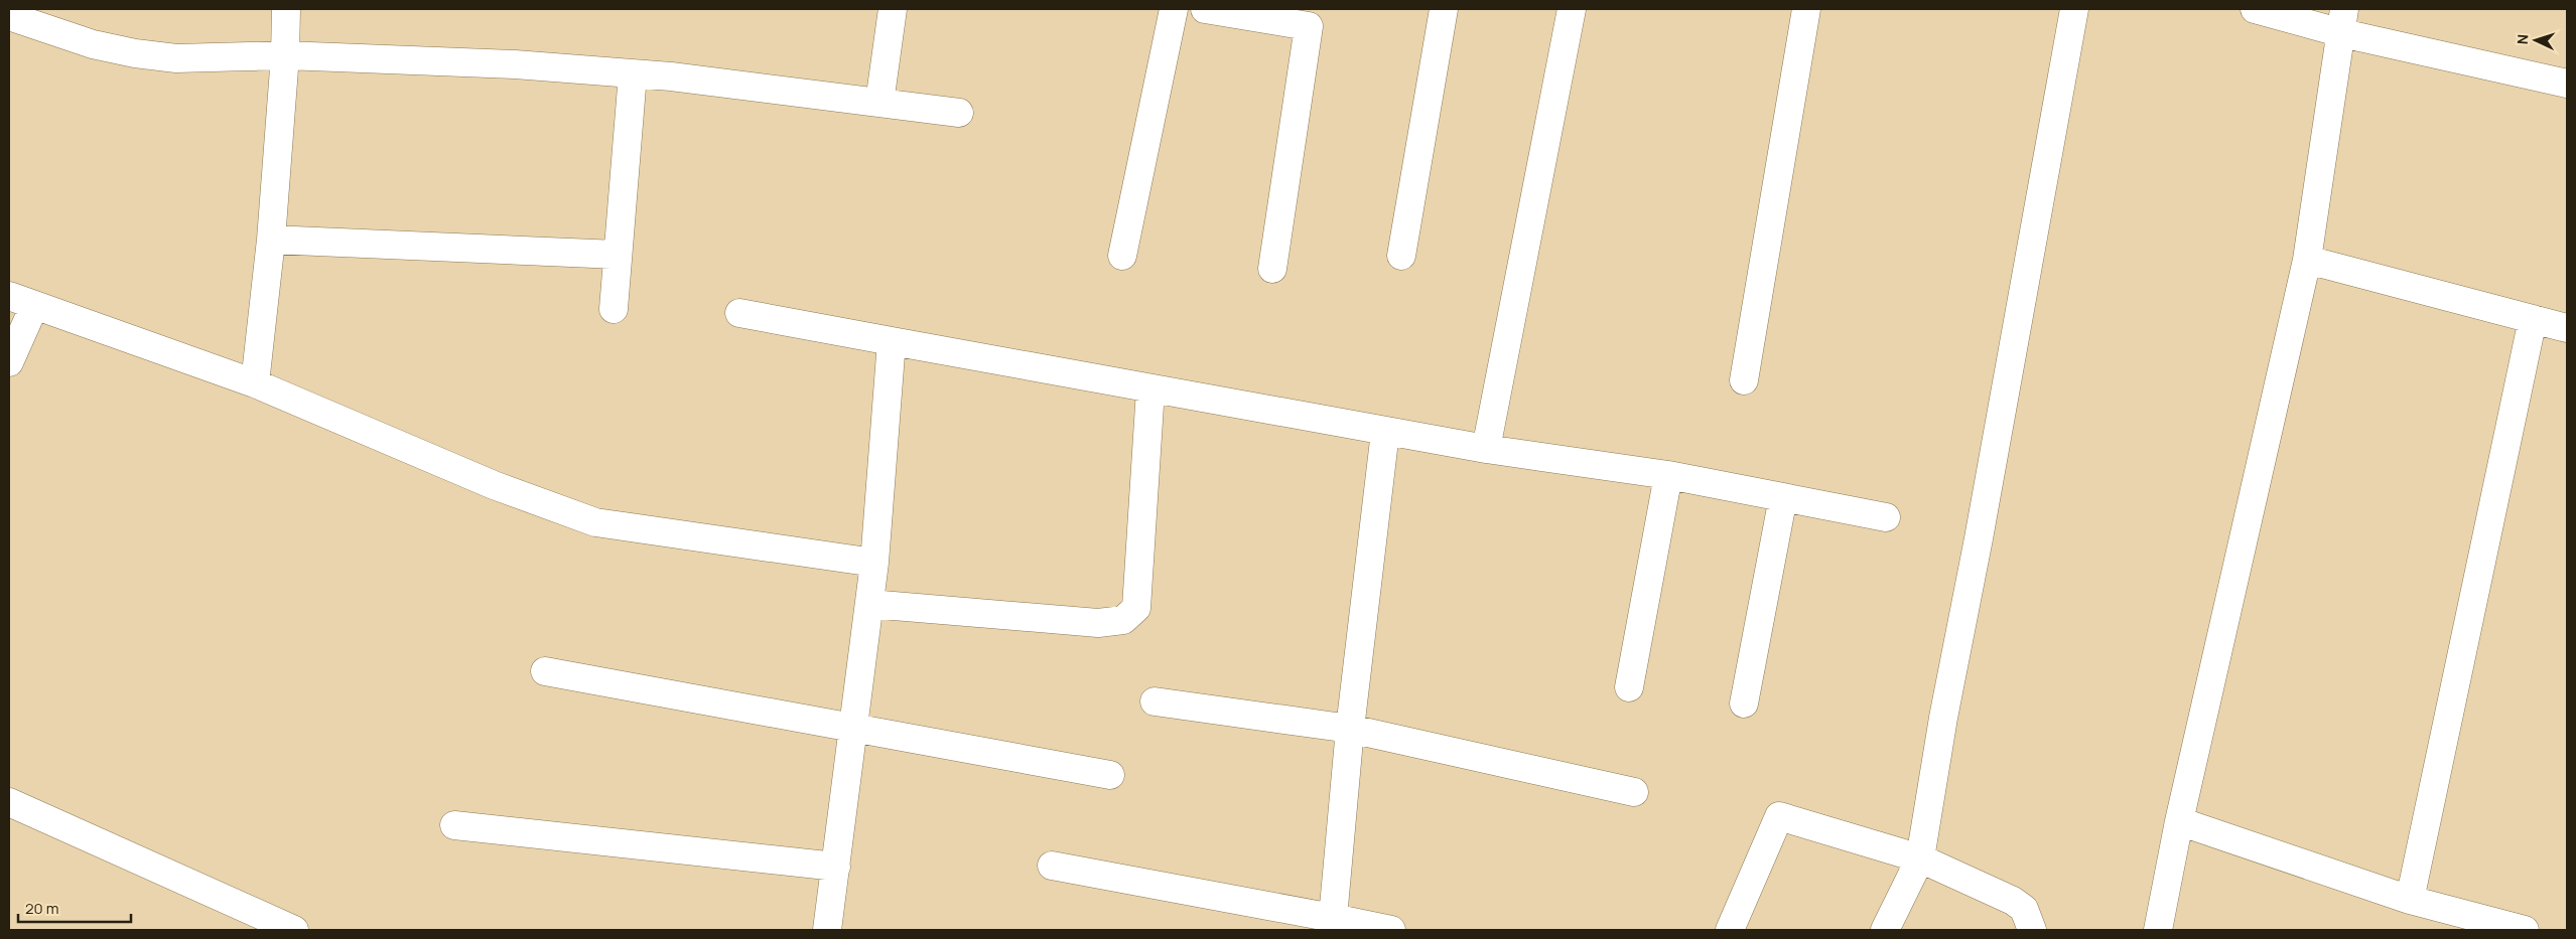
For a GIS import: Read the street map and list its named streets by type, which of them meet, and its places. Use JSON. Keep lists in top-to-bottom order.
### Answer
{
  "scale_bar": "20 m",
  "north": "left"
}
